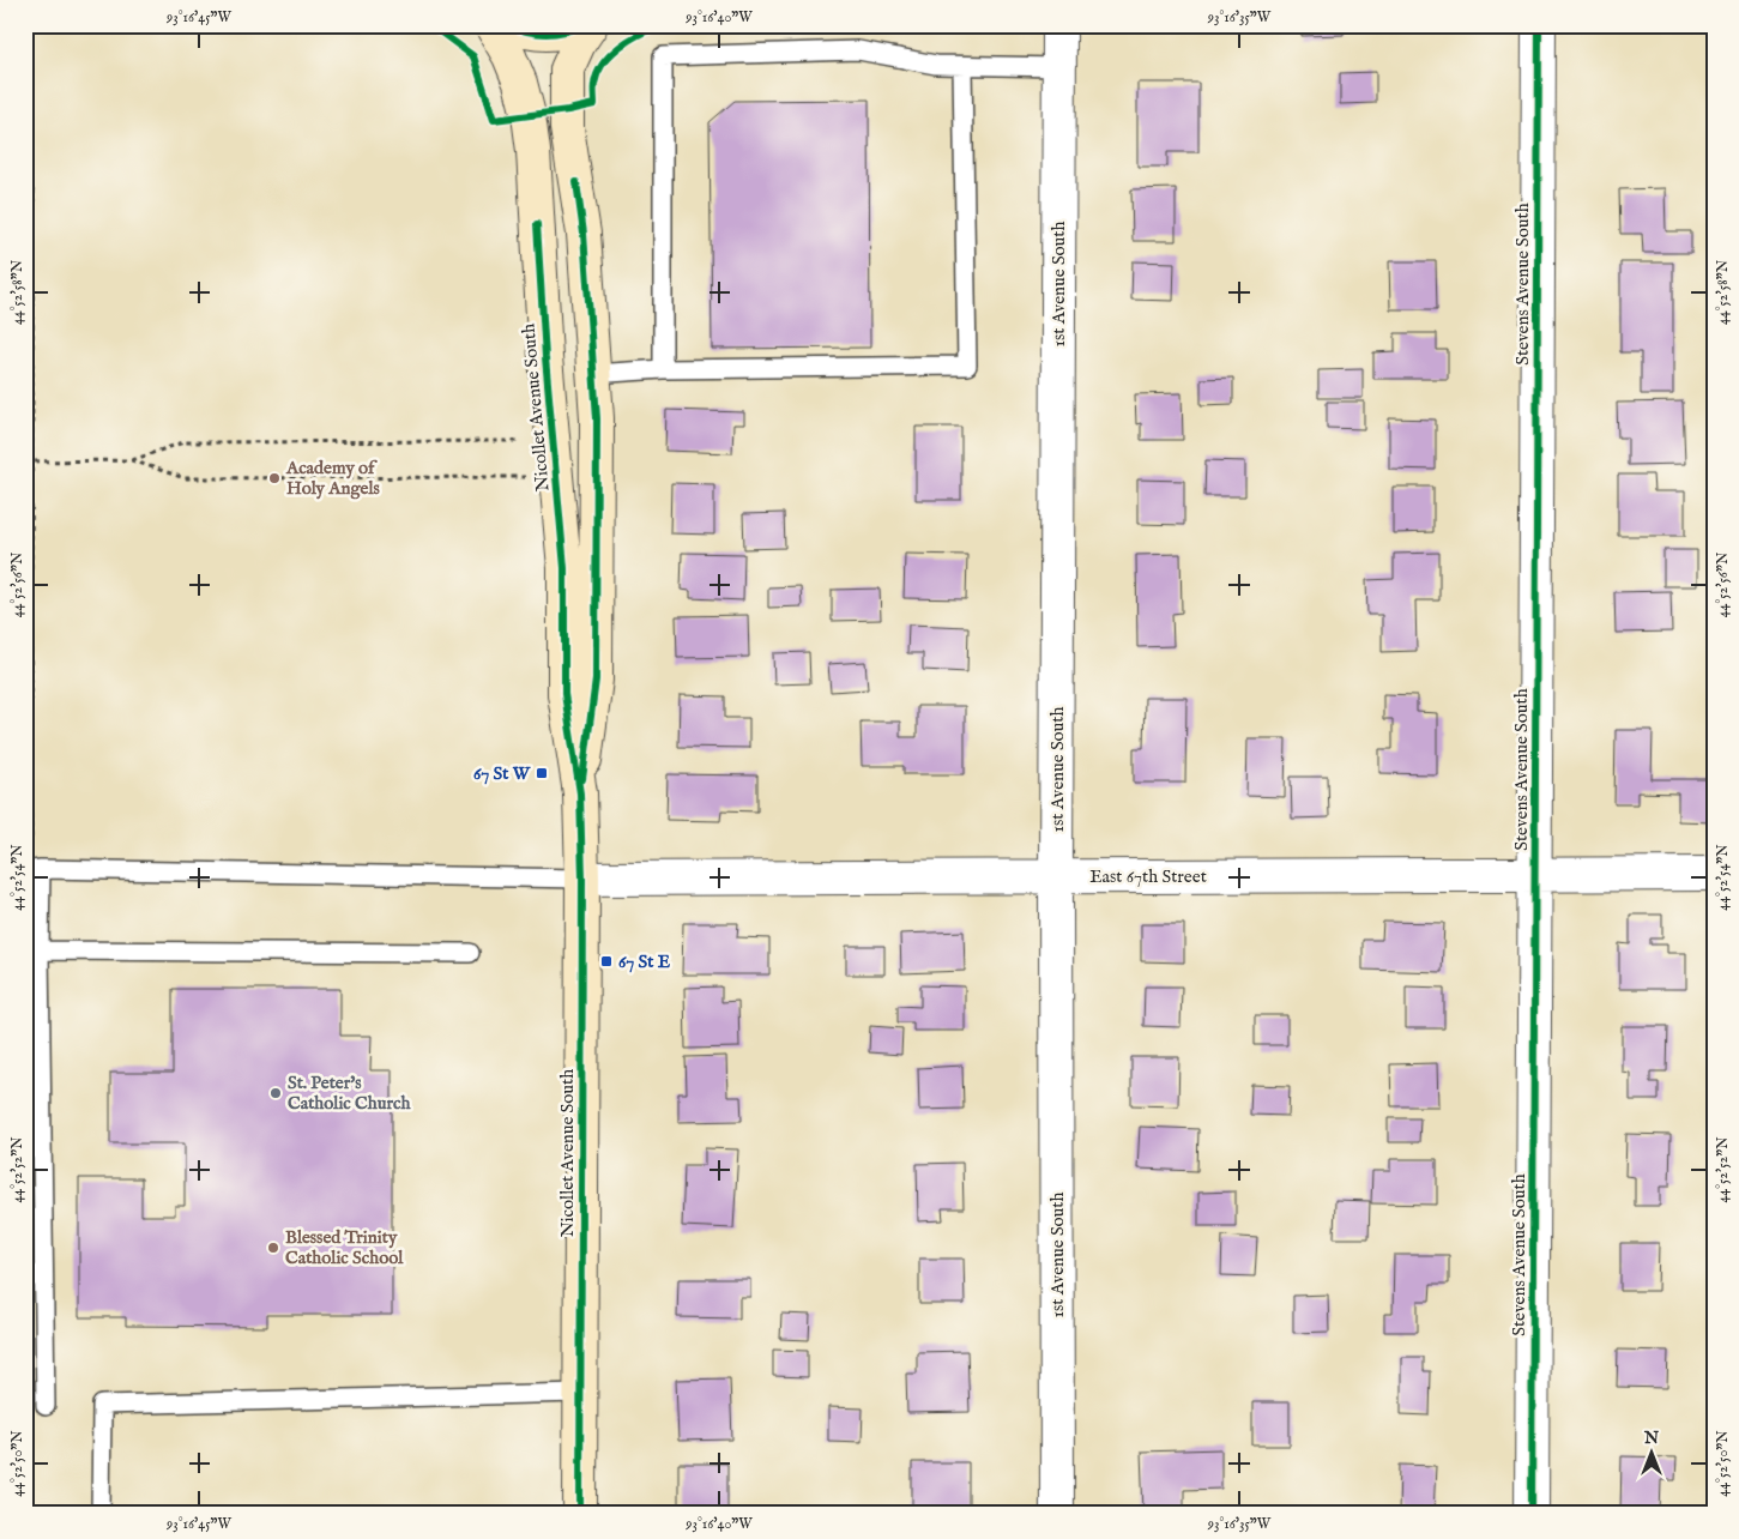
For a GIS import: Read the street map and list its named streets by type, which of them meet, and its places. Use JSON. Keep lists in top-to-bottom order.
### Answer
{
  "streets": {
    "main road": ["Nicollet Avenue South"],
    "street": ["1st Avenue South", "Stevens Avenue South", "East 67th Street"]
  },
  "crossings": [
    ["1st Avenue South", "East 67th Street"],
    ["Stevens Avenue South", "East 67th Street"],
    ["Nicollet Avenue South", "East 67th Street"]
  ],
  "places": {
    "other": ["Academy of Holy Angels", "St. Peter's Catholic Church", "Blessed Trinity Catholic School"],
    "transit": ["67 St W", "67 St E"]
  },
  "north": "top",
  "coordinates": [
    "93°16'45\"W",
    "93°16'40\"W",
    "93°16'35\"W",
    "44°52'58\"N",
    "44°52'56\"N",
    "44°52'54\"N",
    "44°52'52\"N",
    "44°52'50\"N"
  ]
}
